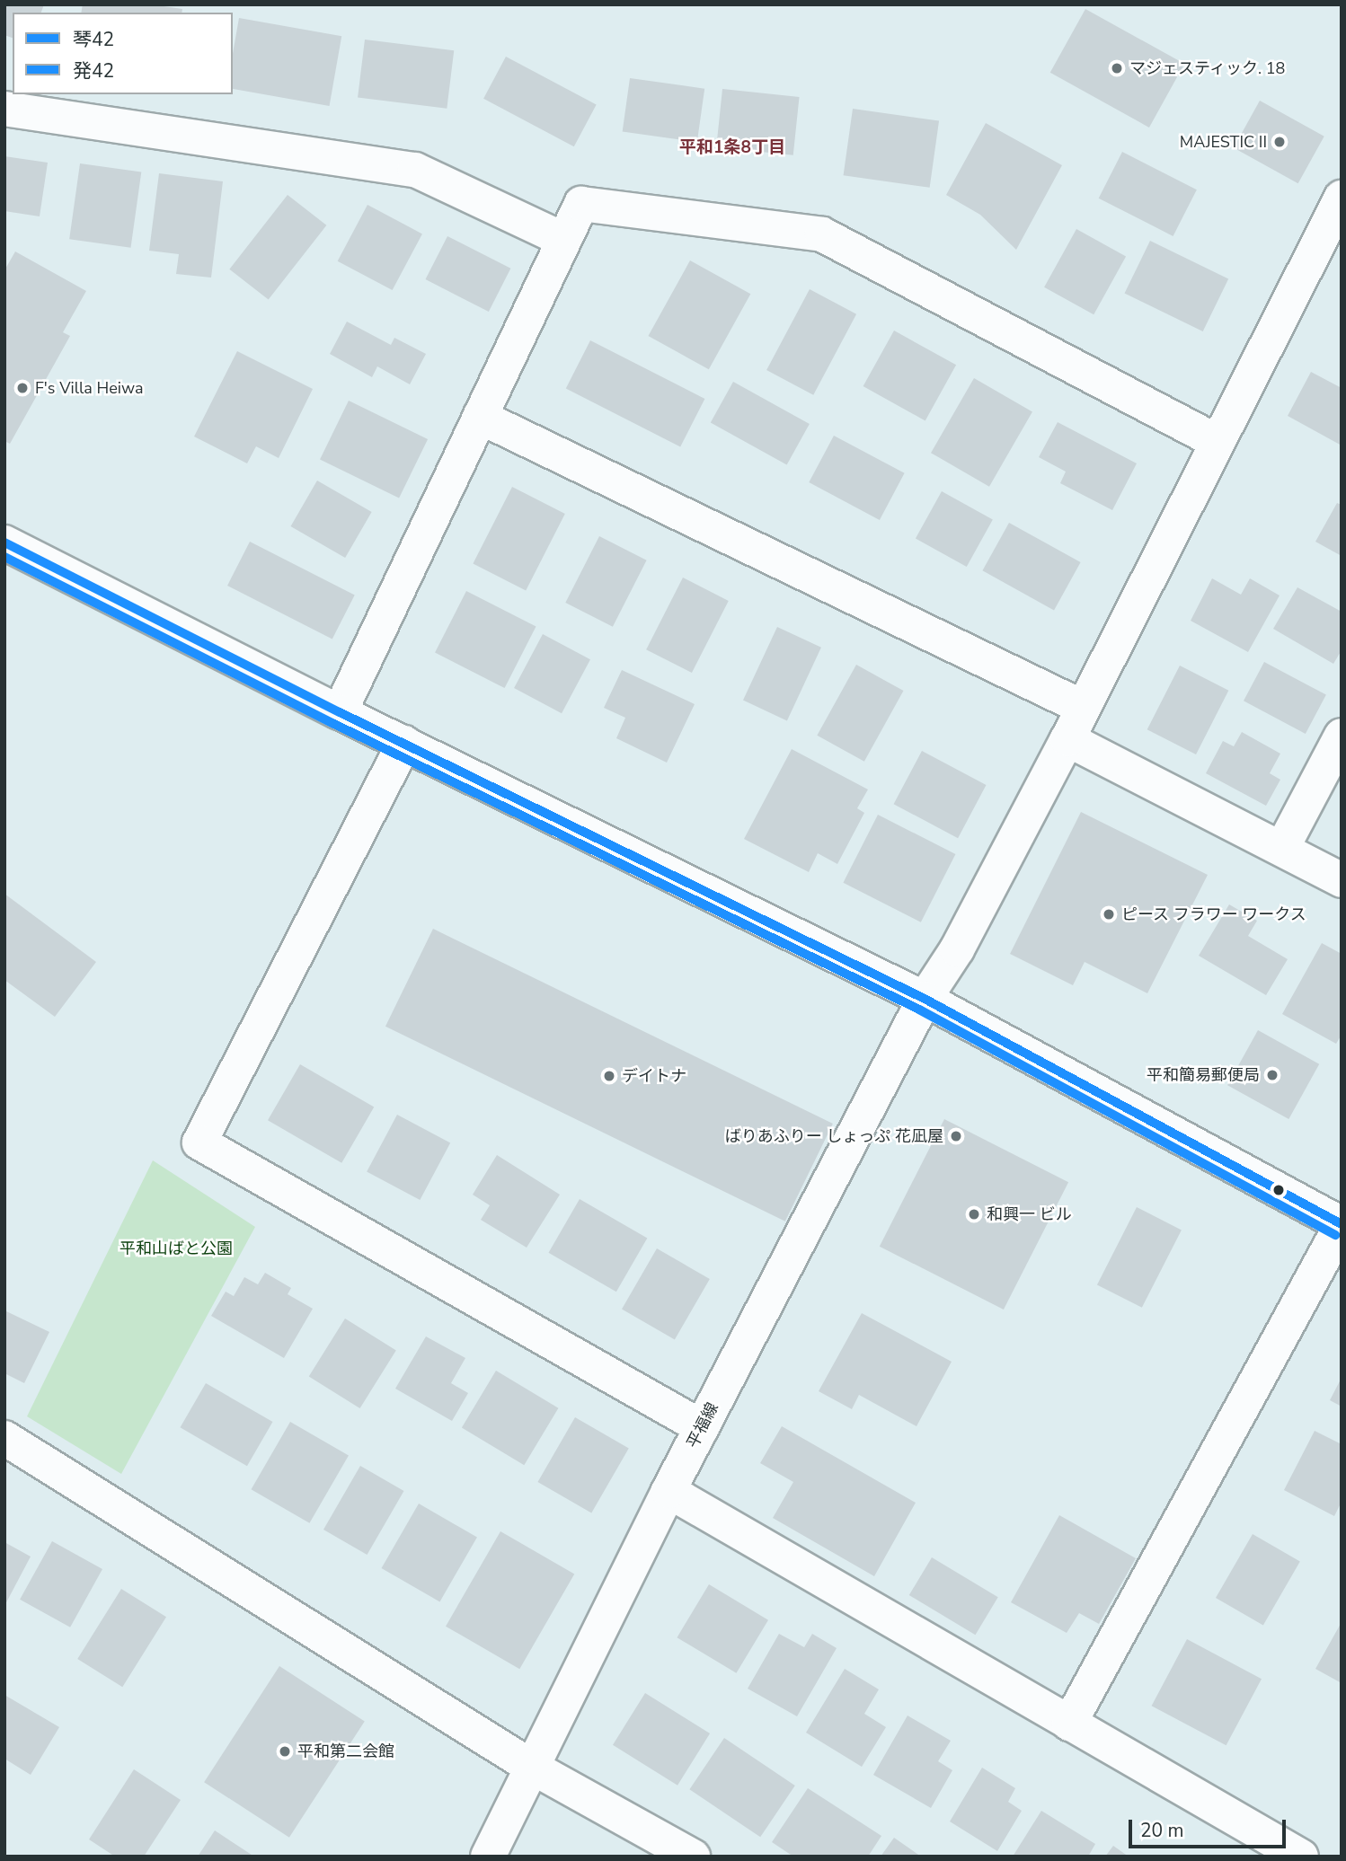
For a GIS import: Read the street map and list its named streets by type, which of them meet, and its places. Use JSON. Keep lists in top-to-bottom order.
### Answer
{
  "streets": {
    "street": ["平福線"]
  },
  "districts": ["平和1条8丁目"],
  "parks": ["平和山ばと公園"],
  "places": [
    "マジェスティック. 18",
    "MAJESTIC II",
    "F's Villa Heiwa",
    "ピース フラワー ワークス",
    "平和簡易郵便局",
    "デイトナ",
    "ばりあふりー しょっぷ 花凪屋",
    "和興一 ビル",
    "平和第二会館"
  ],
  "lines": ["transit line 琴42", "transit line 発42"],
  "legend": ["琴42", "発42"],
  "scale_bar": "20 m"
}
